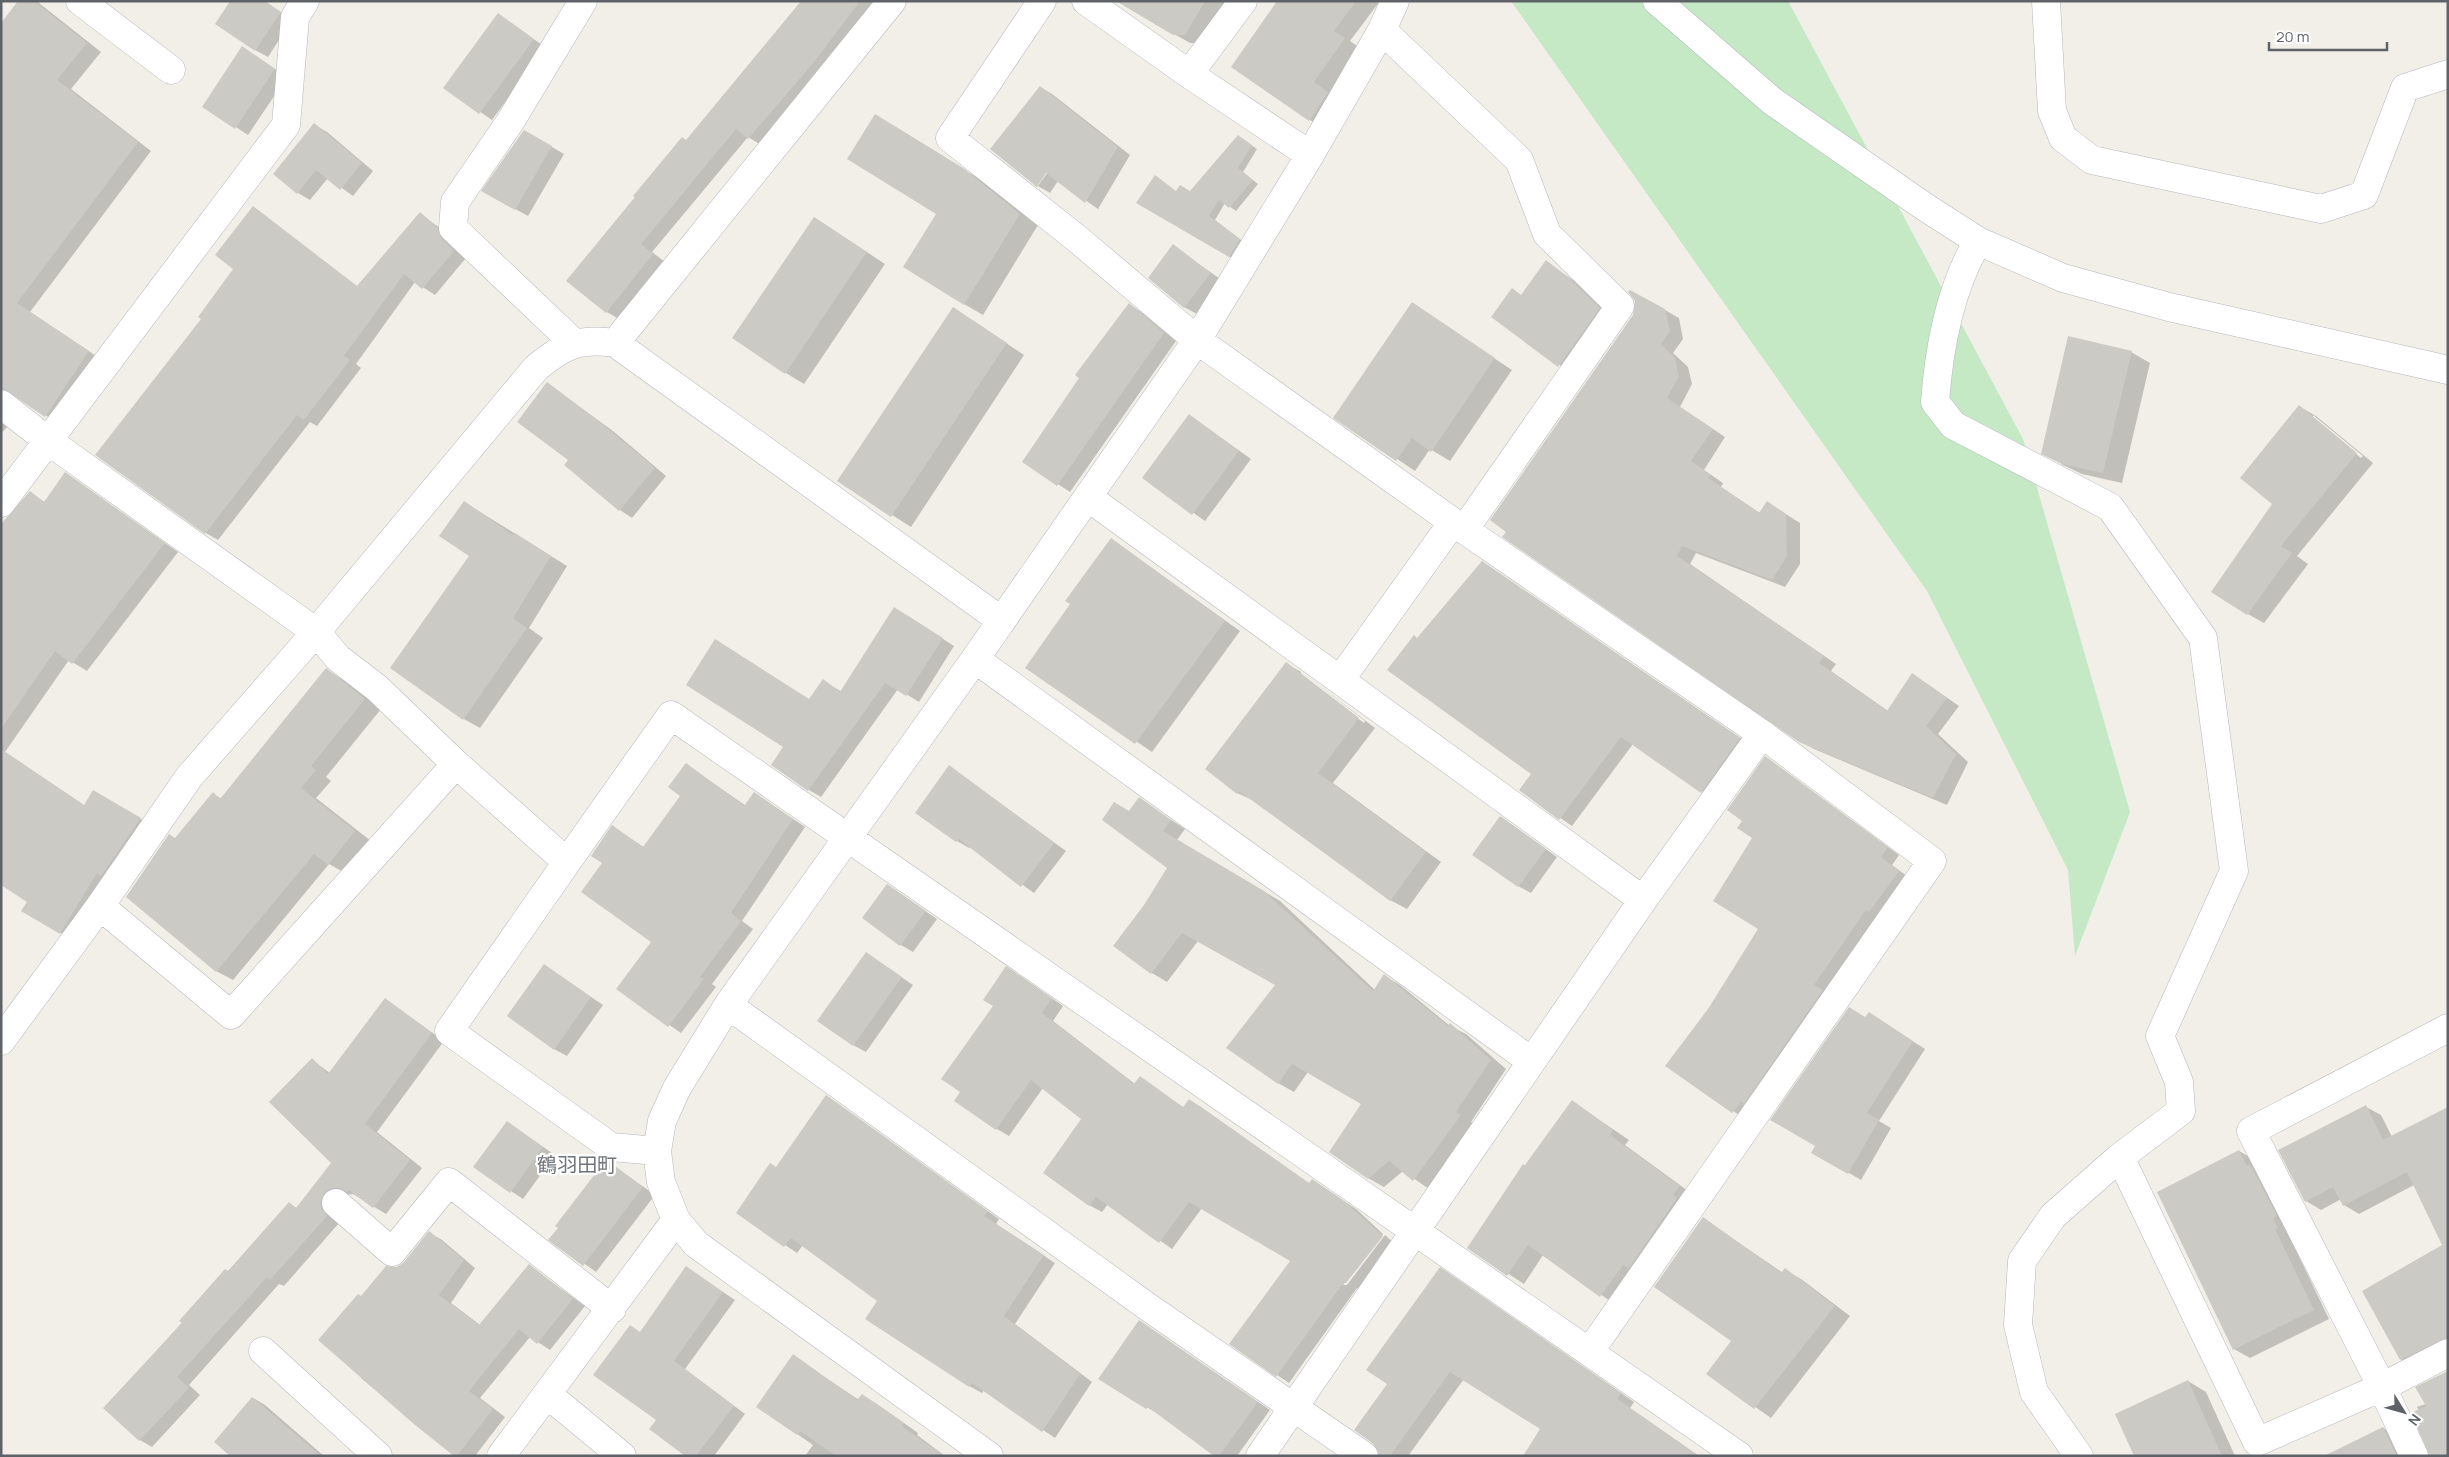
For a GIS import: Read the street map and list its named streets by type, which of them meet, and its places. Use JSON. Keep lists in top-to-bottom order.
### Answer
{
  "districts": ["鶴羽田町"],
  "scale_bar": "20 m",
  "north": "bottom right"
}
